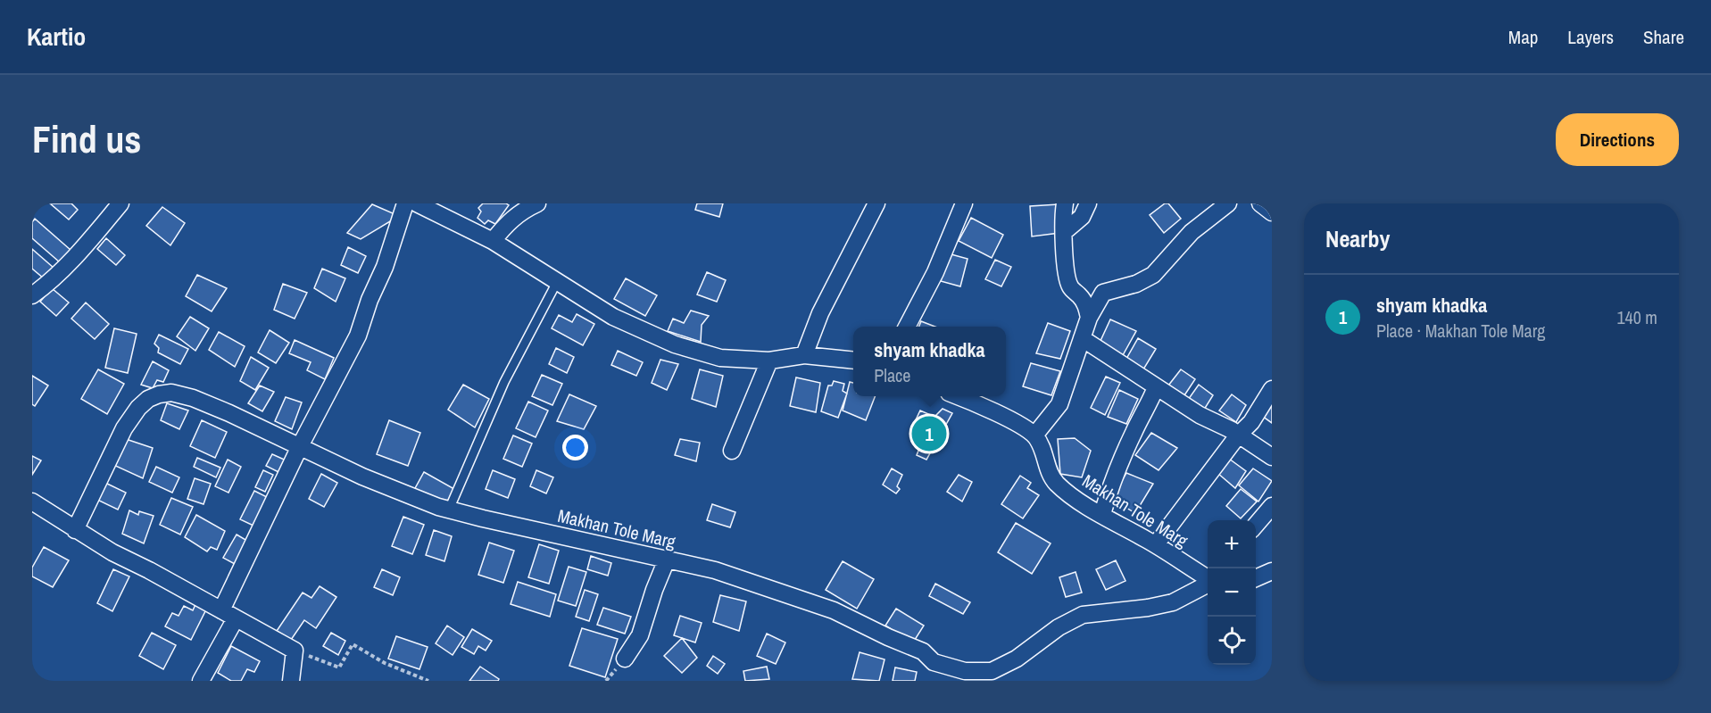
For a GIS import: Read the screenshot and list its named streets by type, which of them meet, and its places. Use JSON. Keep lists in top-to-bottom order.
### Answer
{
  "streets": {
    "street": ["Makhan Tole Marg"]
  },
  "page": {
    "header": "Kartio",
    "nav": ["Map", "Layers", "Share"],
    "buttons": "Directions",
    "title": "Find us",
    "heading": "Nearby",
    "list": [
      {
        "mark": "1",
        "name": "shyam khadka",
        "note": "Place · Makhan Tole Marg",
        "value": "140 m"
      }
    ],
    "popup": ["shyam khadka", "Place"],
    "pins": "1",
    "map_buttons": ["+", "−"]
  }
}
